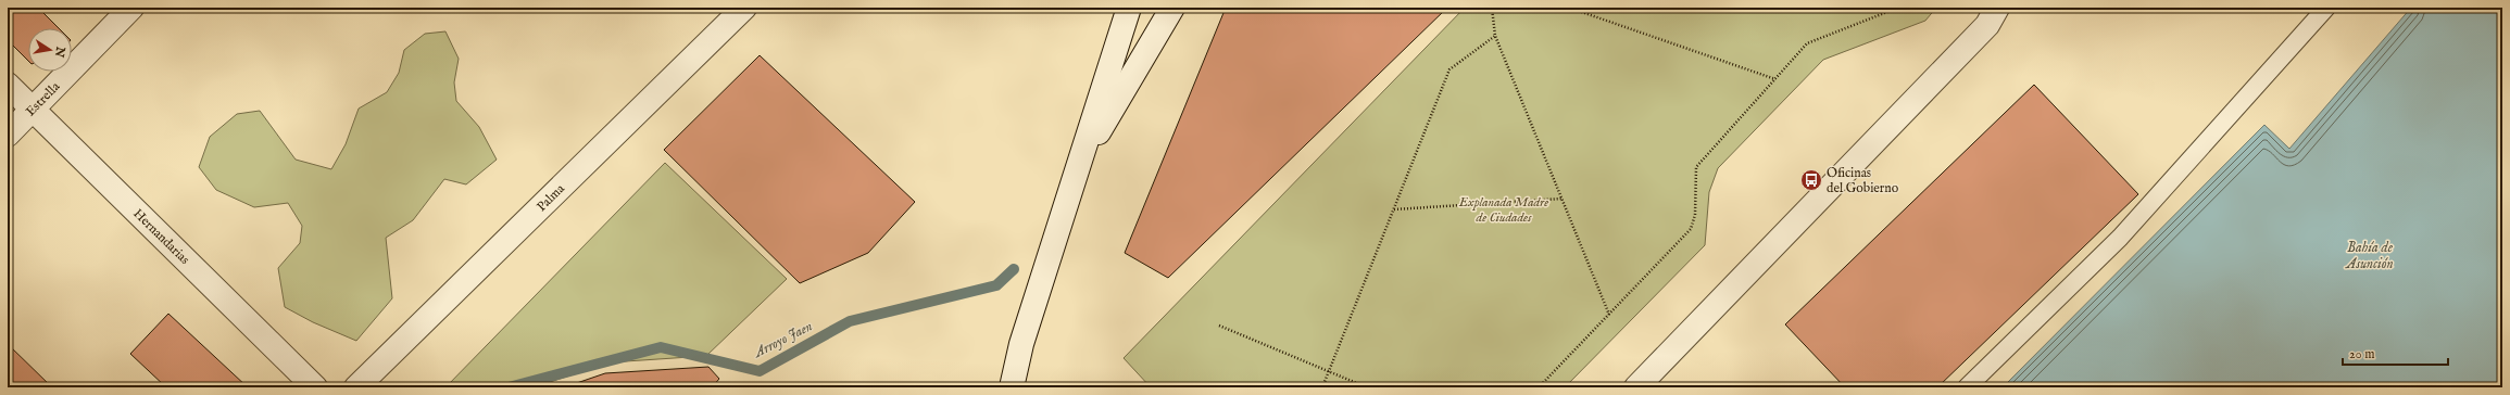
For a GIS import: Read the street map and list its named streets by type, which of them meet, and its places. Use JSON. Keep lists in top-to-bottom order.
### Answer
{
  "streets": {
    "street": ["Estrella", "Palma", "Hernandarias"]
  },
  "crossings": [
    ["Estrella", "Hernandarias"]
  ],
  "water": ["Bahía de Asunción", "Arroyo Jaen"],
  "parks": ["Explanada Madre de Ciudades"],
  "places": {
    "bus stop": ["Oficinas del Gobierno"]
  },
  "scale_bar": "20 m",
  "north": "right"
}
